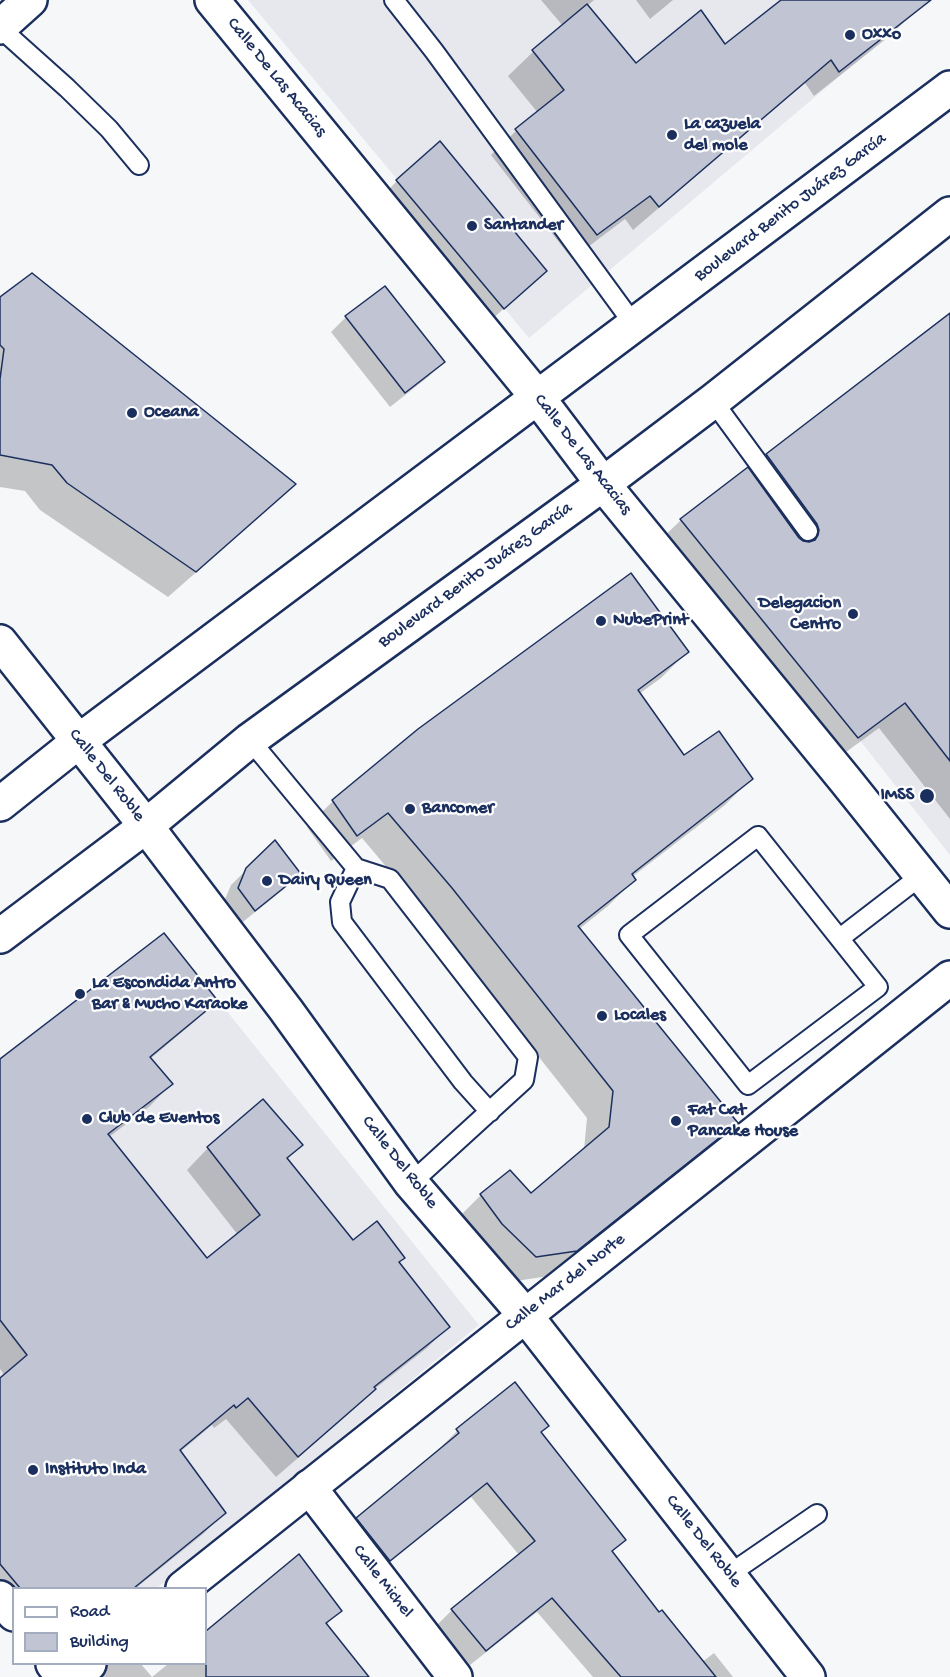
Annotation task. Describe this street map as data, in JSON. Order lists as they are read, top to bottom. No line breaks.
{"streets":{"street":["Calle De Las Acacias","Boulevard Benito Juárez García","Calle Del Roble","Calle Mar del Norte","Calle Michel"]},"crossings":[["Calle De Las Acacias","Boulevard Benito Juárez García"],["Boulevard Benito Juárez García","Calle Del Roble"],["Calle Del Roble","Calle Mar del Norte"],["Calle Mar del Norte","Calle Michel"]],"places":["Oxxo","La cazuela del mole","Santander","Oceana","Delegacion Centro","NubePrint","IMSS","Bancomer","Dairy Queen","La Escondida Antro Bar & Mucho Karaoke","Locales","Club de Eventos","Fat Cat Pancake House","Instituto Inda"],"legend":["Road","Building"]}
